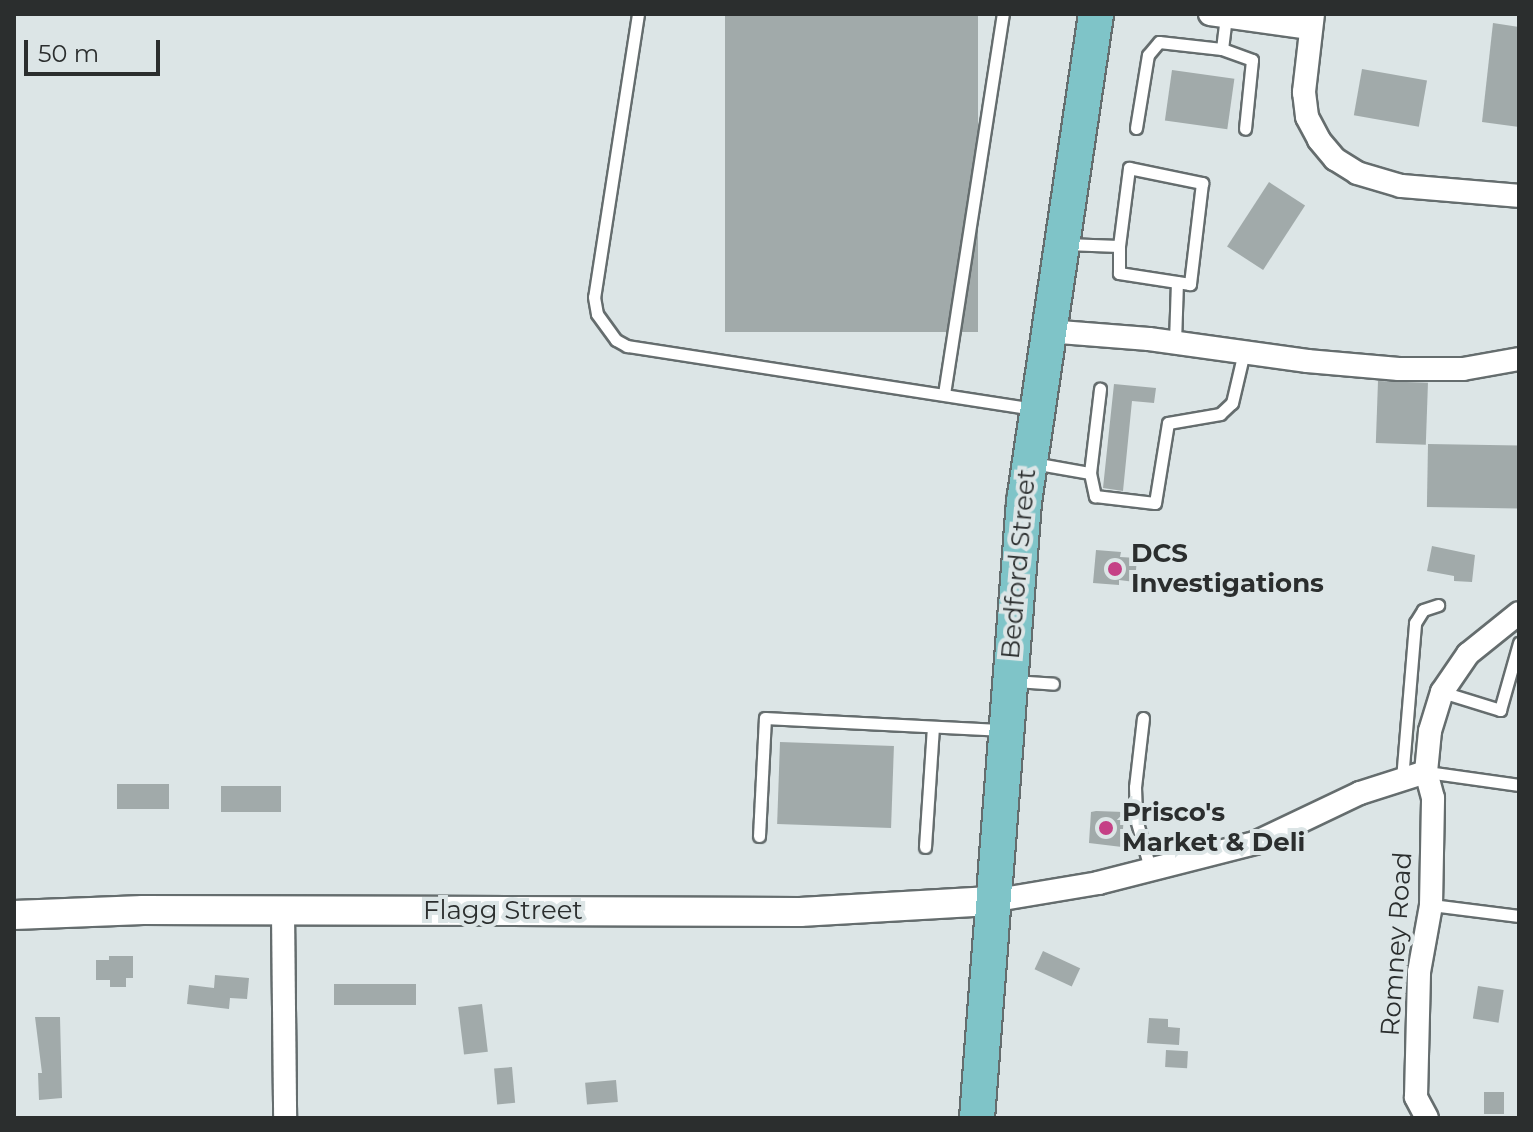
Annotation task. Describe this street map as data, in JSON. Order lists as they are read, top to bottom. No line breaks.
{"streets":{"main road":["Bedford Street"],"street":["Flagg Street","Romney Road"]},"crossings":[["Bedford Street","Flagg Street"]],"places":["DCS Investigations","Prisco's Market & Deli"],"scale_bar":"50 m"}
